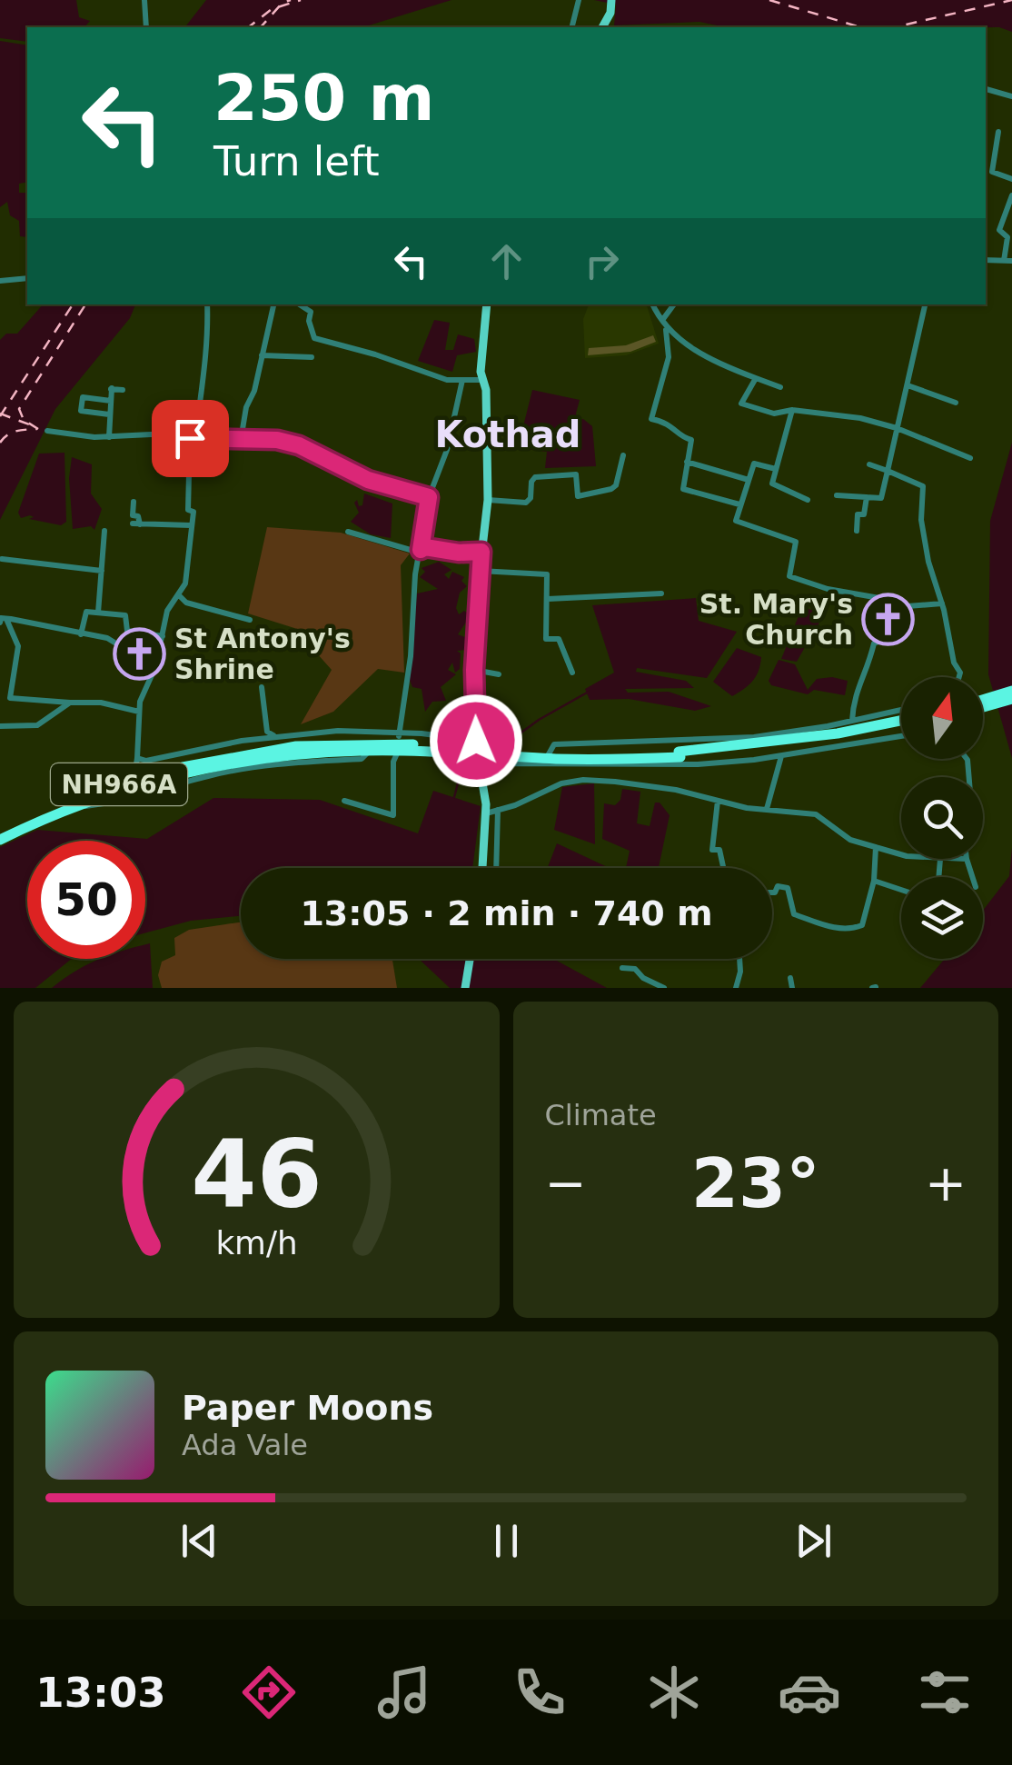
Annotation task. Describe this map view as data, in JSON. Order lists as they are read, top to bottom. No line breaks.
{"streets":{"highway":["NH966A"]},"districts":["Kothad"],"places":{"church":["St. Mary's Church","St Antony's Shrine"]},"north":"top","page":{"turn":["250 m","Turn left"],"limit":"50","trip":"13:05 · 2 min · 740 m","tile":"Climate","heat":["−","23°","+"],"song":["Paper Moons","Ada Vale"],"tabs":"13:03","gauge":["46","km/h"]}}
